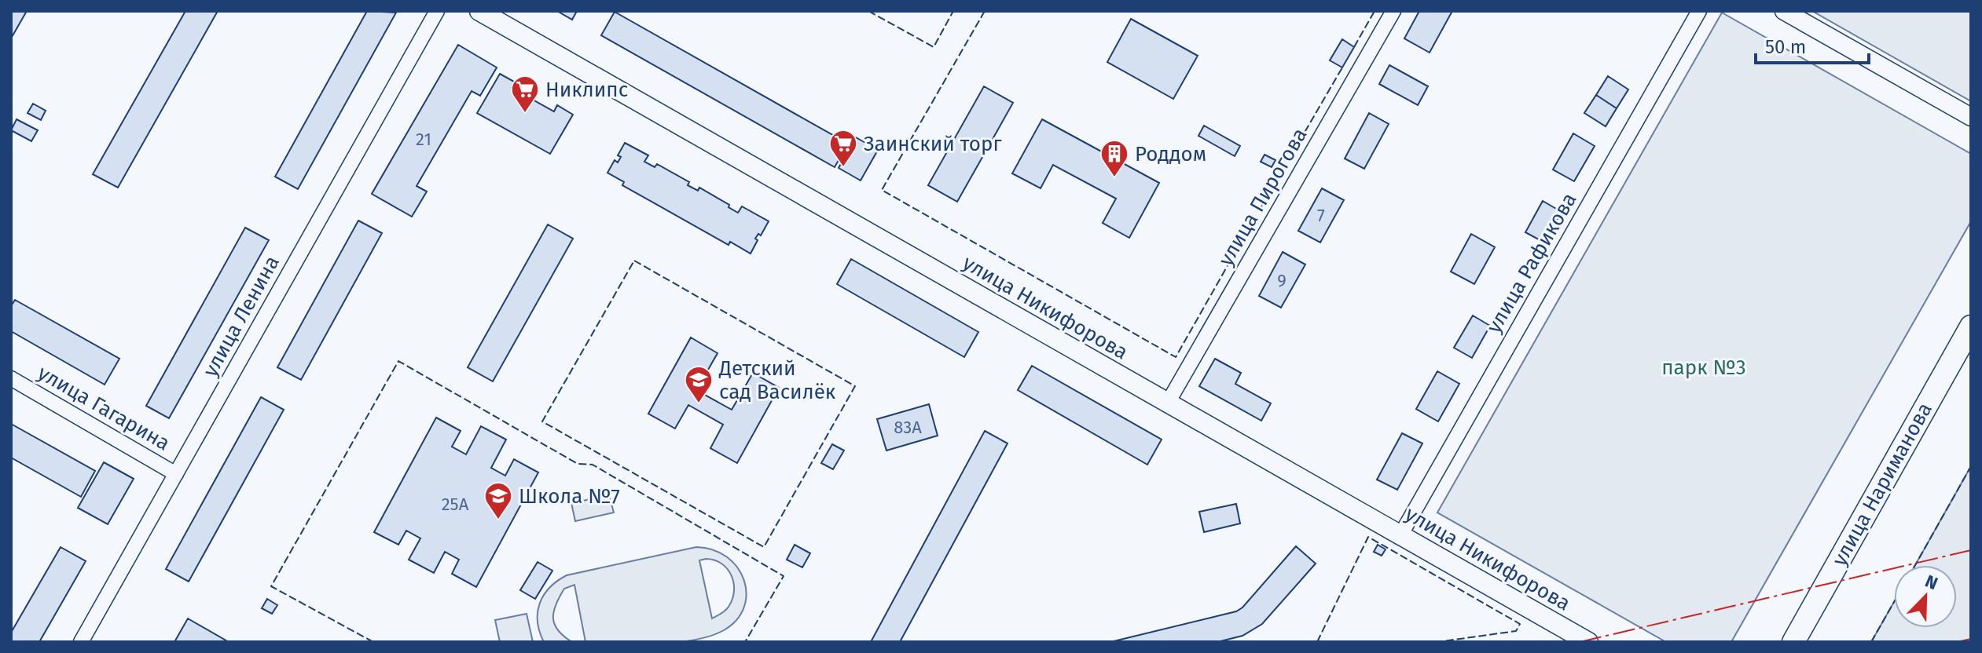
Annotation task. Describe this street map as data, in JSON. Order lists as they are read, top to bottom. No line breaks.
{"streets":{"main road":["улица Никифорова","улица Нариманова"],"street":["улица Пирогова","улица Рафикова","улица Ленина","улица Гагарина"]},"crossings":[["улица Пирогова","улица Никифорова"],["улица Рафикова","улица Никифорова"],["улица Ленина","улица Гагарина"]],"parks":["парк №3"],"places":{"supermarket":["Никлипс","Заинский торг"],"building":["Роддом"],"school or university":["Детский сад Василёк","Школа №7"]},"house_numbers":["21","7","9","83А","25А"],"scale_bar":"50 m","north":"top right"}
